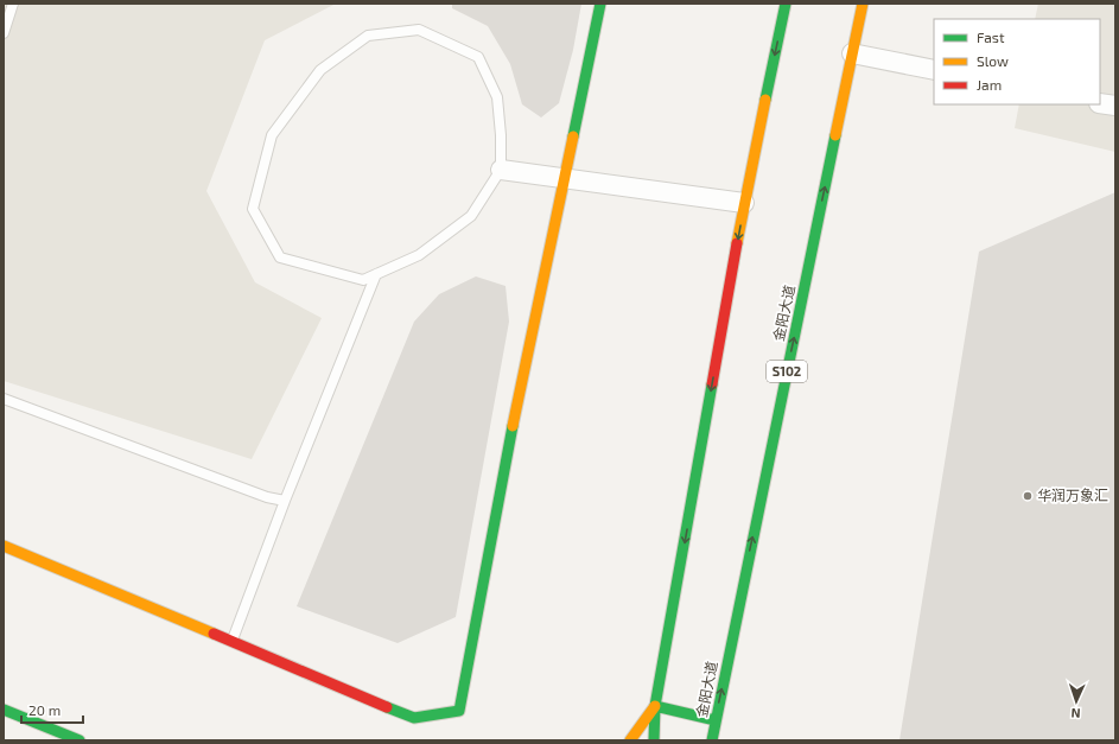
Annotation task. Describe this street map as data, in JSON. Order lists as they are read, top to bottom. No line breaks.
{"streets":{"main road":["金阳大道","S102"]},"places":["华润万象汇"],"legend":["Fast","Slow","Jam"],"scale_bar":"20 m","north":"bottom"}
